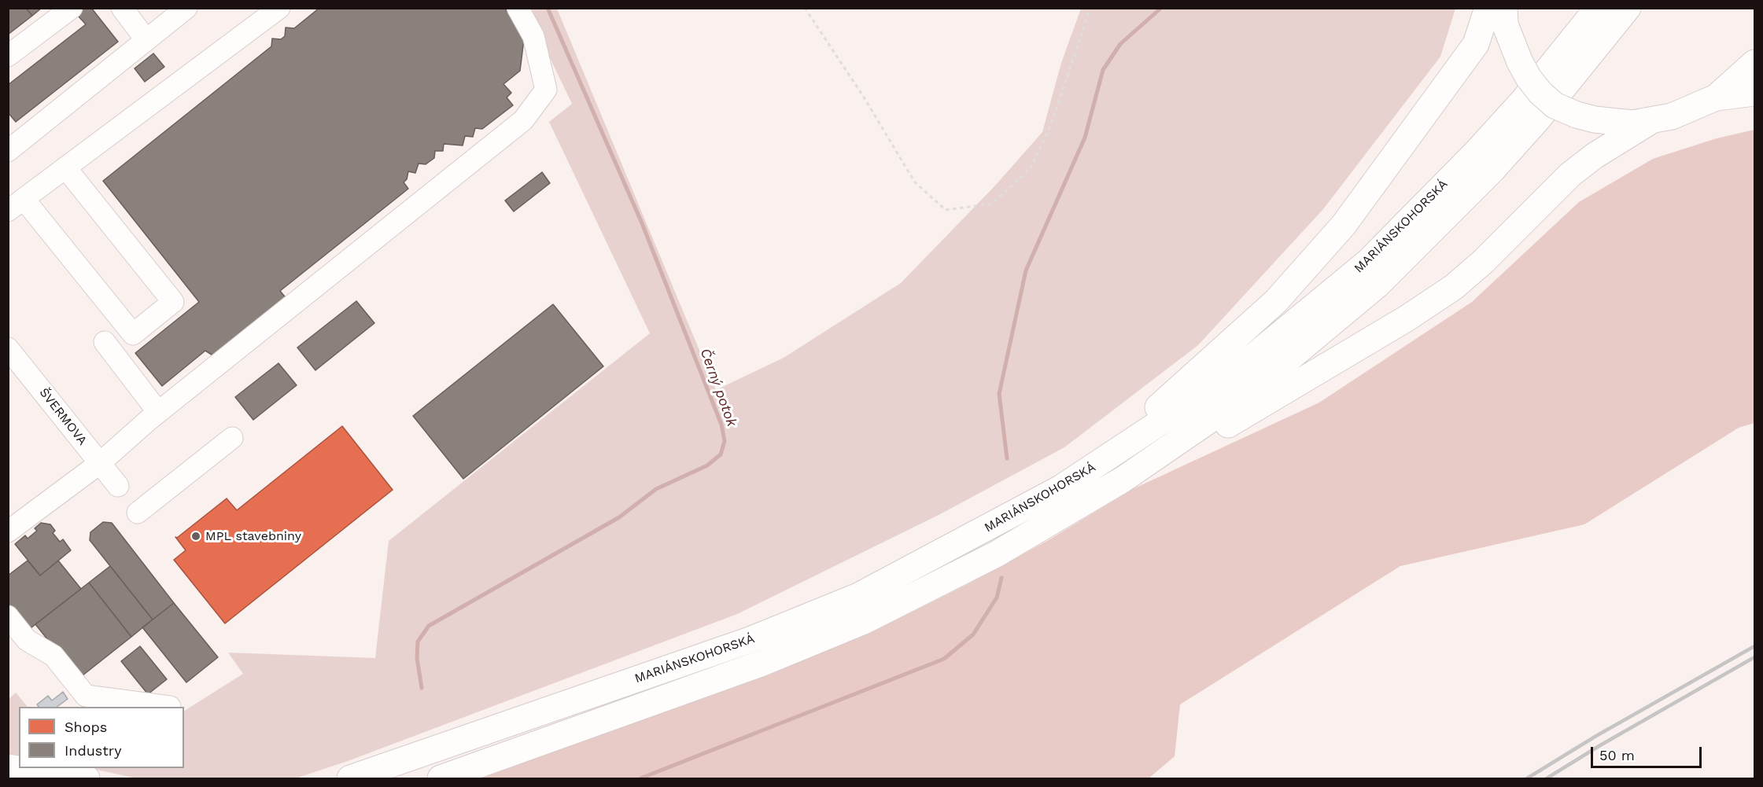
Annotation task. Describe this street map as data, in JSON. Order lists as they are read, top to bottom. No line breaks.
{"streets":{"main road":["MARIÁNSKOHORSKÁ"],"street":["ŠVERMOVA"]},"water":["Černý potok"],"places":["MPL stavebniny"],"legend":["Shops","Industry"],"scale_bar":"50 m"}
